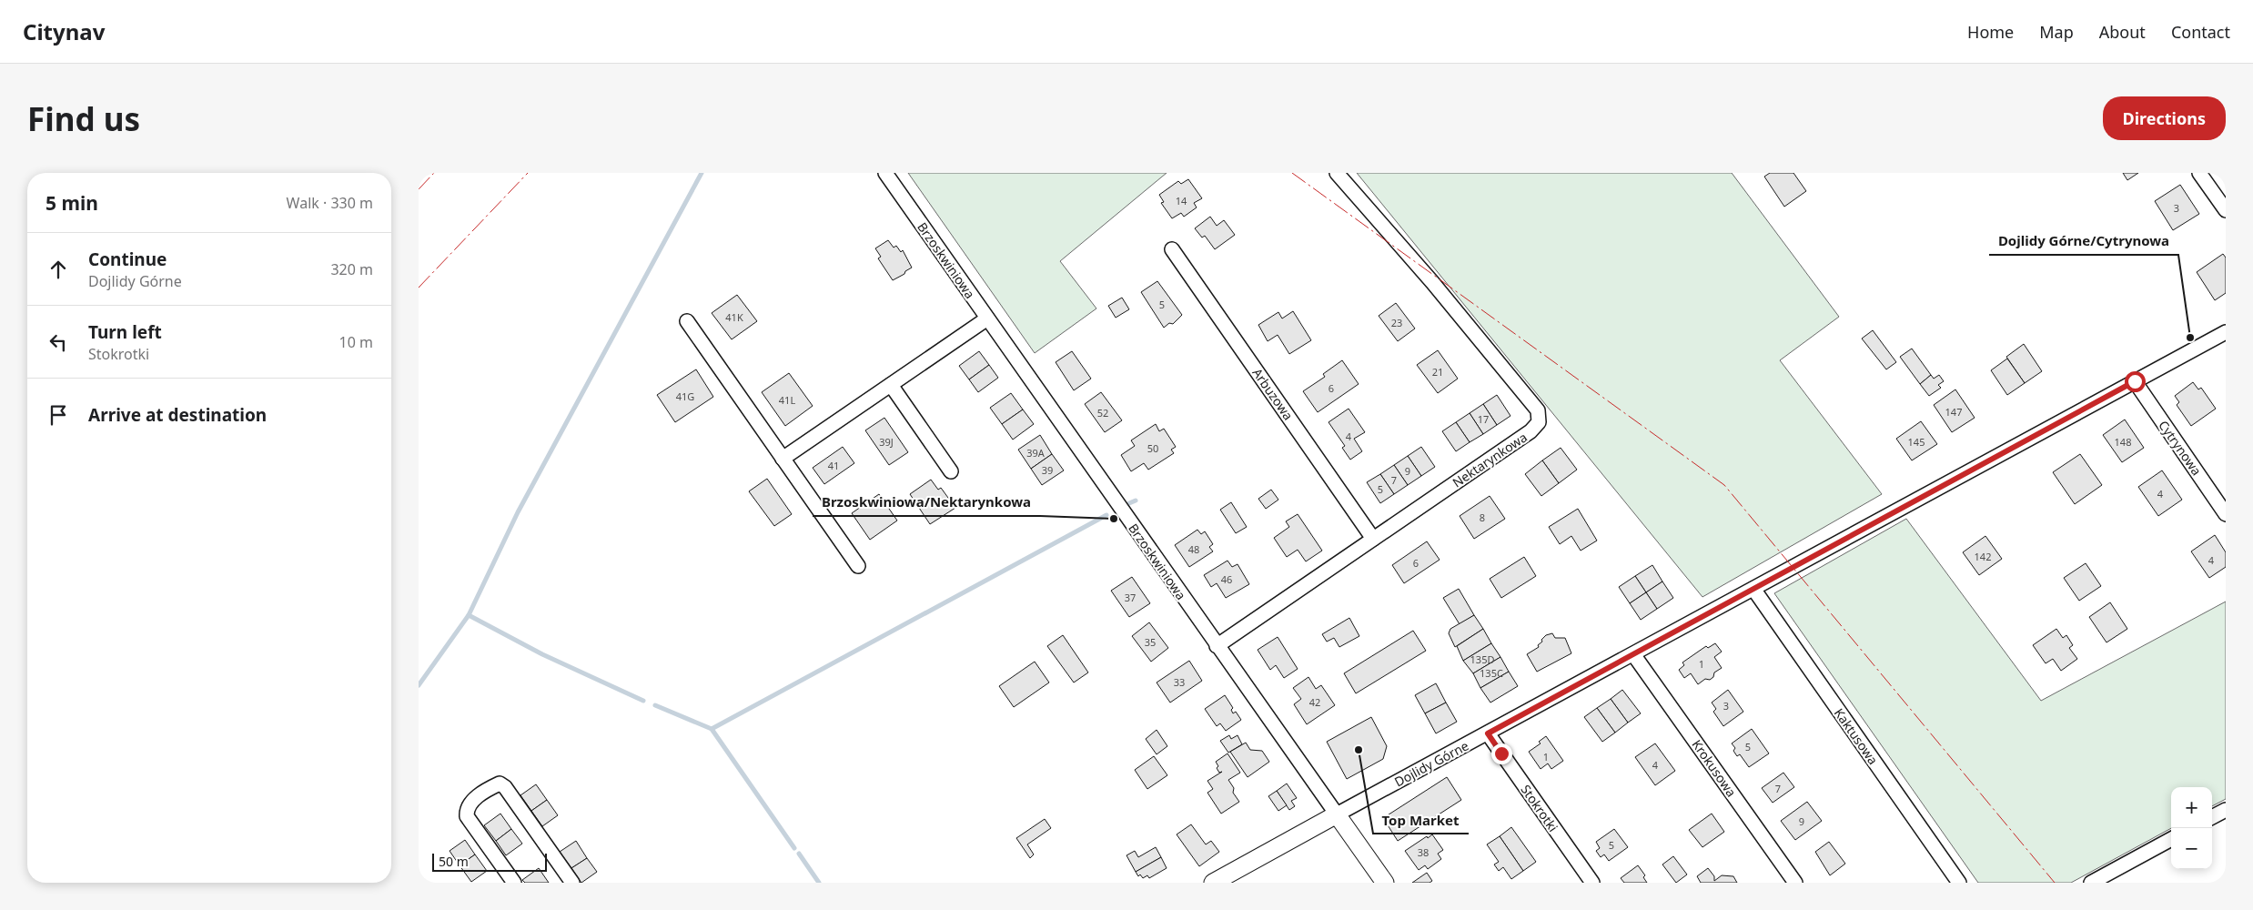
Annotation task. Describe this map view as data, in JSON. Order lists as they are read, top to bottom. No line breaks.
{"streets":{"street":["Brzoskwiniowa","Arbuzowa","Cytrynowa","Nektarynkowa","Kaktusowa","Dojlidy Górne","Krokusowa","Stokrotki"]},"crossings":[["Brzoskwiniowa","Nektarynkowa"],["Brzoskwiniowa","Dojlidy Górne"],["Arbuzowa","Nektarynkowa"],["Cytrynowa","Dojlidy Górne"],["Kaktusowa","Dojlidy Górne"],["Dojlidy Górne","Krokusowa"],["Dojlidy Górne","Stokrotki"]],"places":["Dojlidy Górne/Cytrynowa","Brzoskwiniowa/Nektarynkowa","Top Market"],"house_numbers":["14","3","5","41K","23","21","6","41G","41L","147","52","17","4","39J","145","148","50","39A","41","39","9","7","5","4","8","48","142","4","6","46","37","35","135D","1","135C","33","42","3","5","1","4","7","9","5","38"],"scale_bar":"50 m","page":{"header":"Citynav","nav":["Home","Map","About","Contact"],"buttons":"Directions","title":"Find us","heading":["5 min","Walk · 330 m"],"list":[["Continue","Dojlidy Górne","320 m"],["Turn left","Stokrotki","10 m"],"Arrive at destination"],"map_buttons":["+","−"],"scale":"50 m"}}
